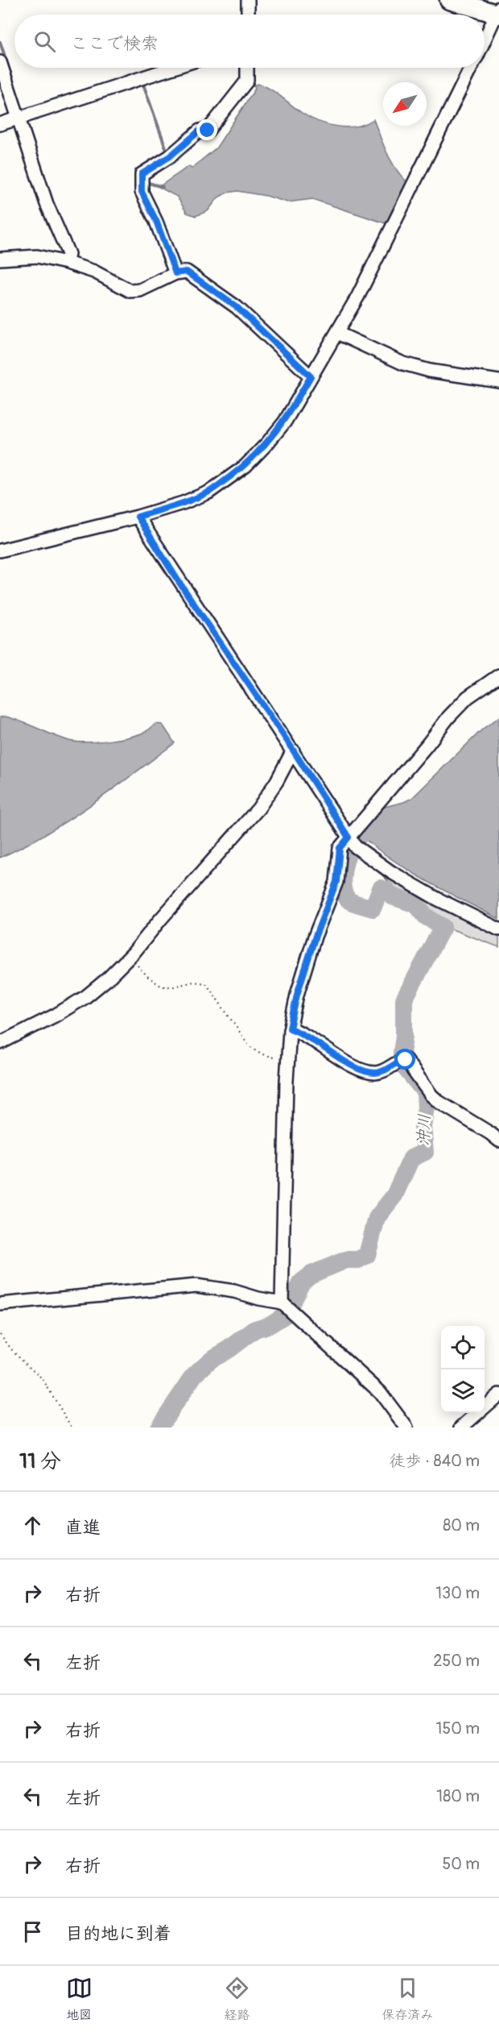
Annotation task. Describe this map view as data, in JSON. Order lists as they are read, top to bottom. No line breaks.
{"water":["沖川"],"north":"bottom left","page":{"search":"ここで検索","heading":["11 分","徒歩 · 840 m"],"list":[["直進","80 m"],["右折","130 m"],["左折","250 m"],["右折","150 m"],["左折","180 m"],["右折","50 m"],"目的地に到着"],"nav":["地図","経路","保存済み"]}}
